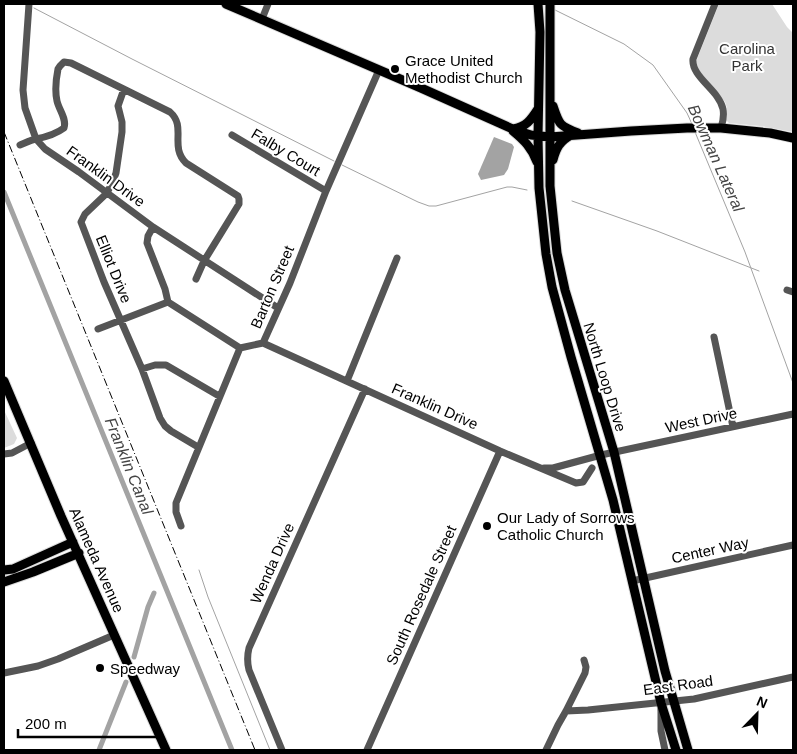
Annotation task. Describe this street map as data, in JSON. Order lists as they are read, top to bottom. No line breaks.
{"streets":{"main road":["North Loop Drive","Alameda Avenue"],"street":["Falby Court","Franklin Drive","Elliot Drive","Barton Street","West Drive","Center Way","Wenda Drive","South Rosedale Street","East Road"]},"crossings":[["Falby Court","Barton Street"],["Franklin Drive","Elliot Drive"],["Franklin Drive","Barton Street"],["Franklin Drive","Wenda Drive"],["Franklin Drive","South Rosedale Street"],["North Loop Drive","West Drive"],["North Loop Drive","Center Way"],["North Loop Drive","East Road"]],"water":["Bowman Lateral","Franklin Canal"],"parks":["Carolina Park"],"places":["Grace United Methodist Church","Our Lady of Sorrows Catholic Church","Speedway"],"scale_bar":"200 m","north":"top right"}
